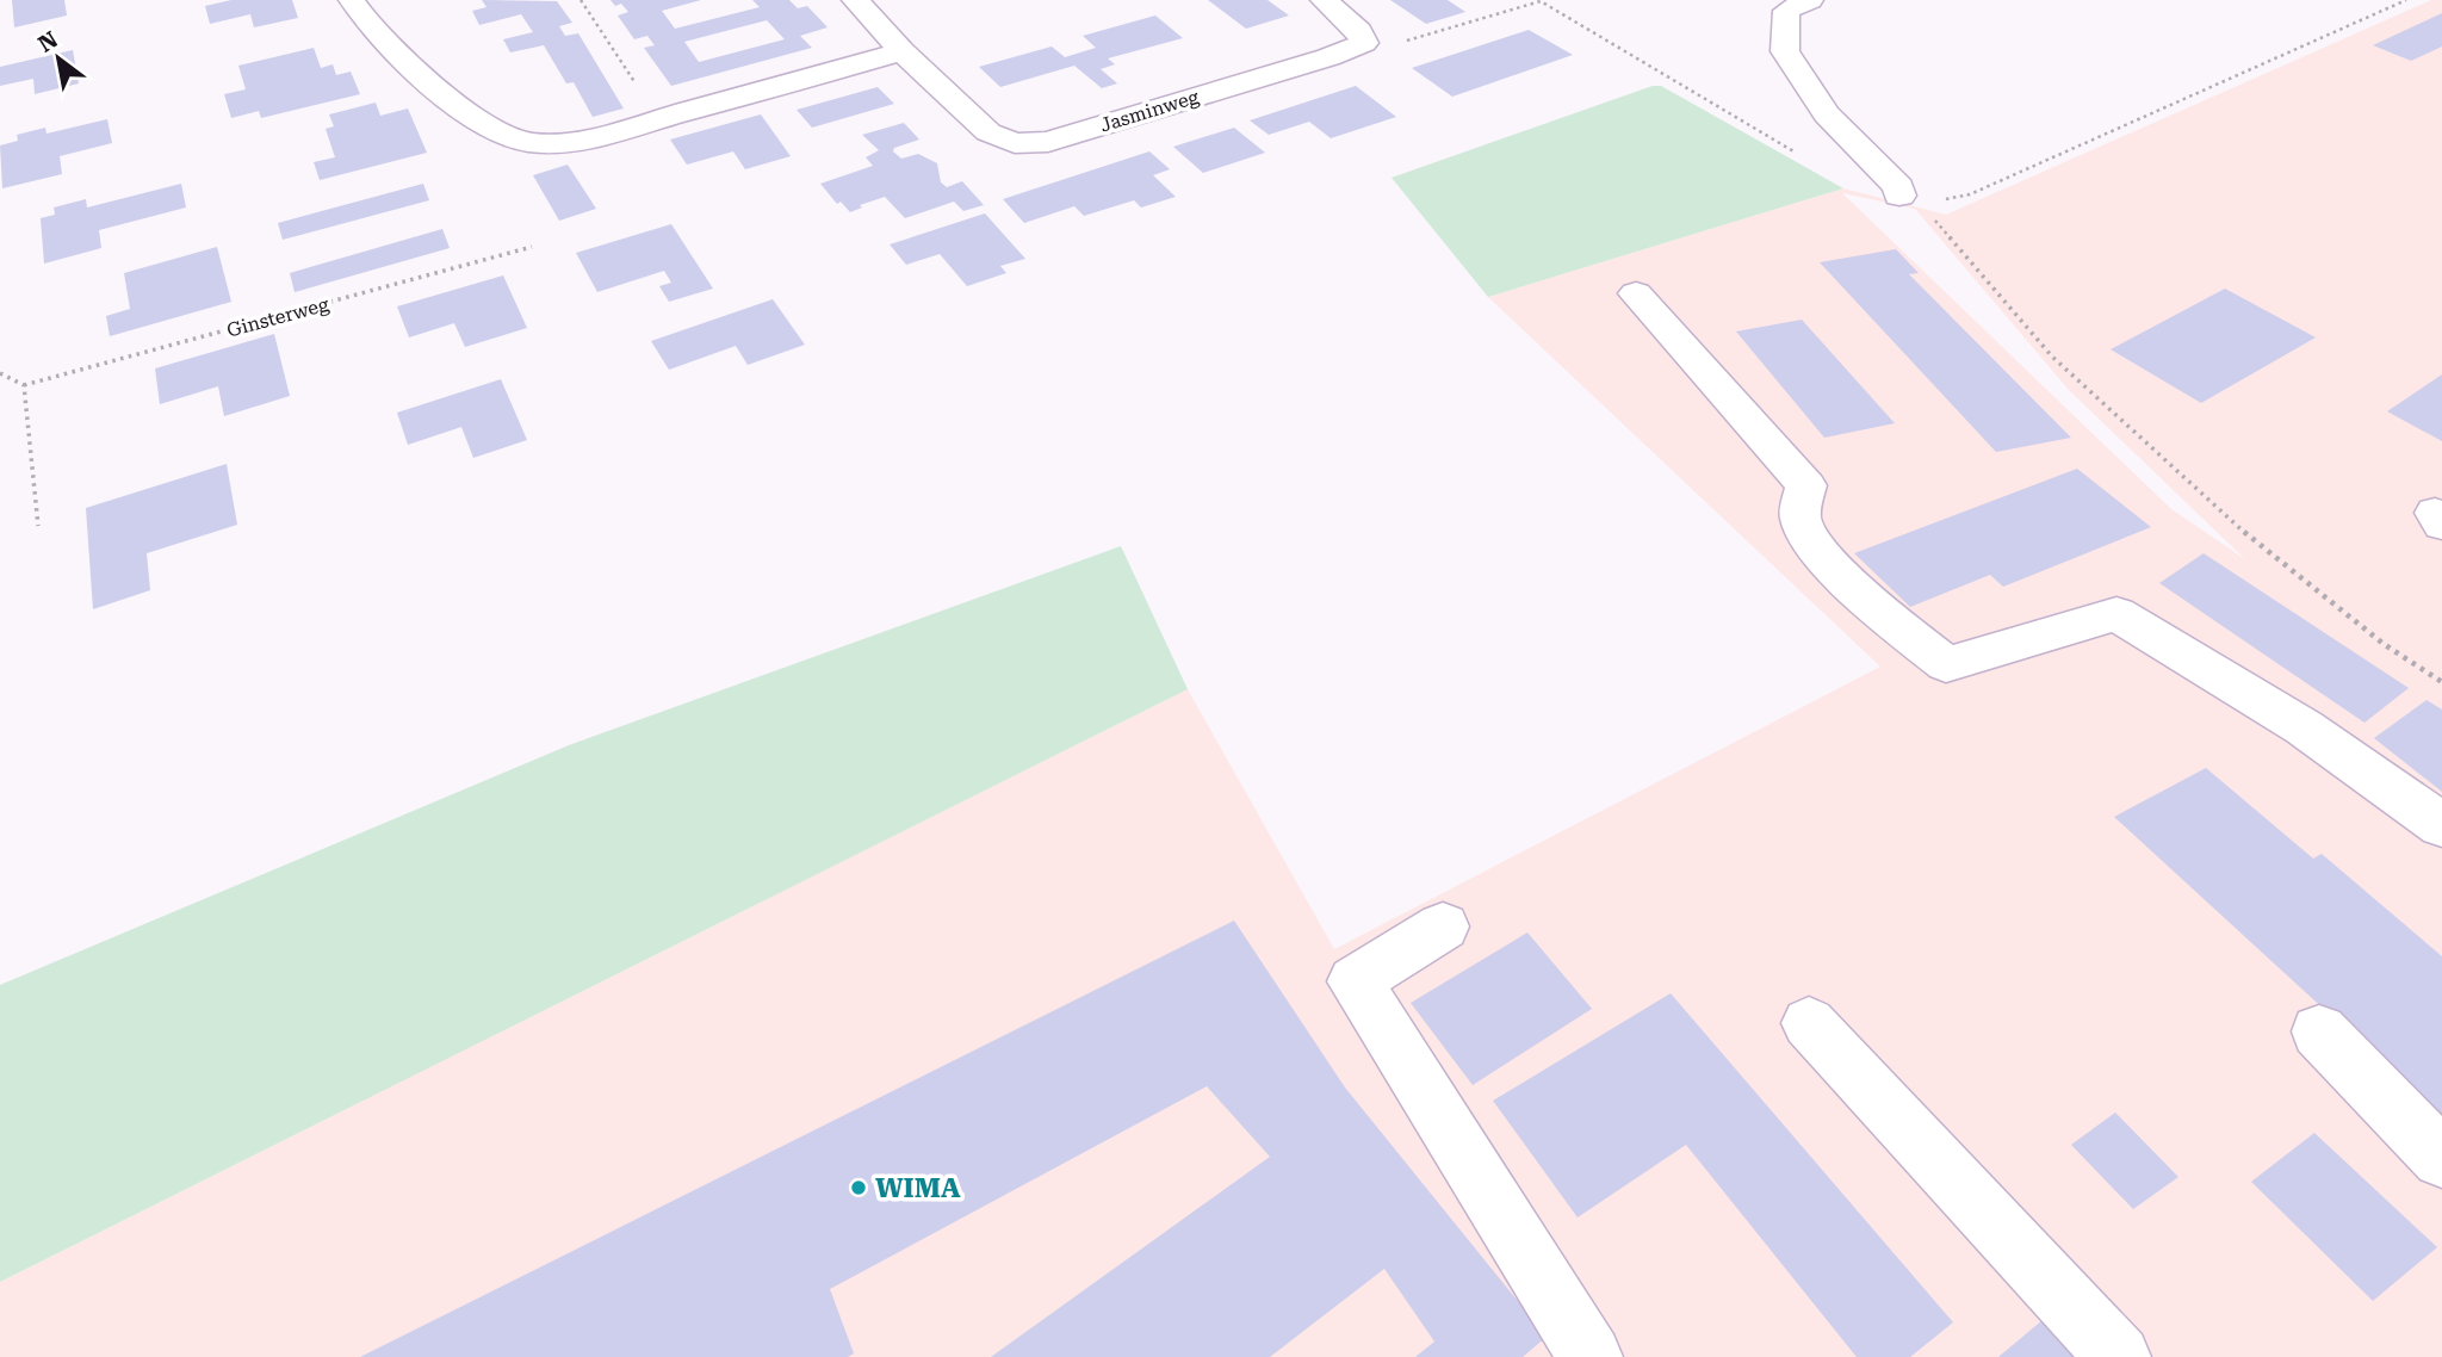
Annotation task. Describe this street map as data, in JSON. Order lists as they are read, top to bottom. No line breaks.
{"streets":{"street":["Jasminweg"],"path":["Ginsterweg"]},"places":["WIMA"],"north":"top left"}
